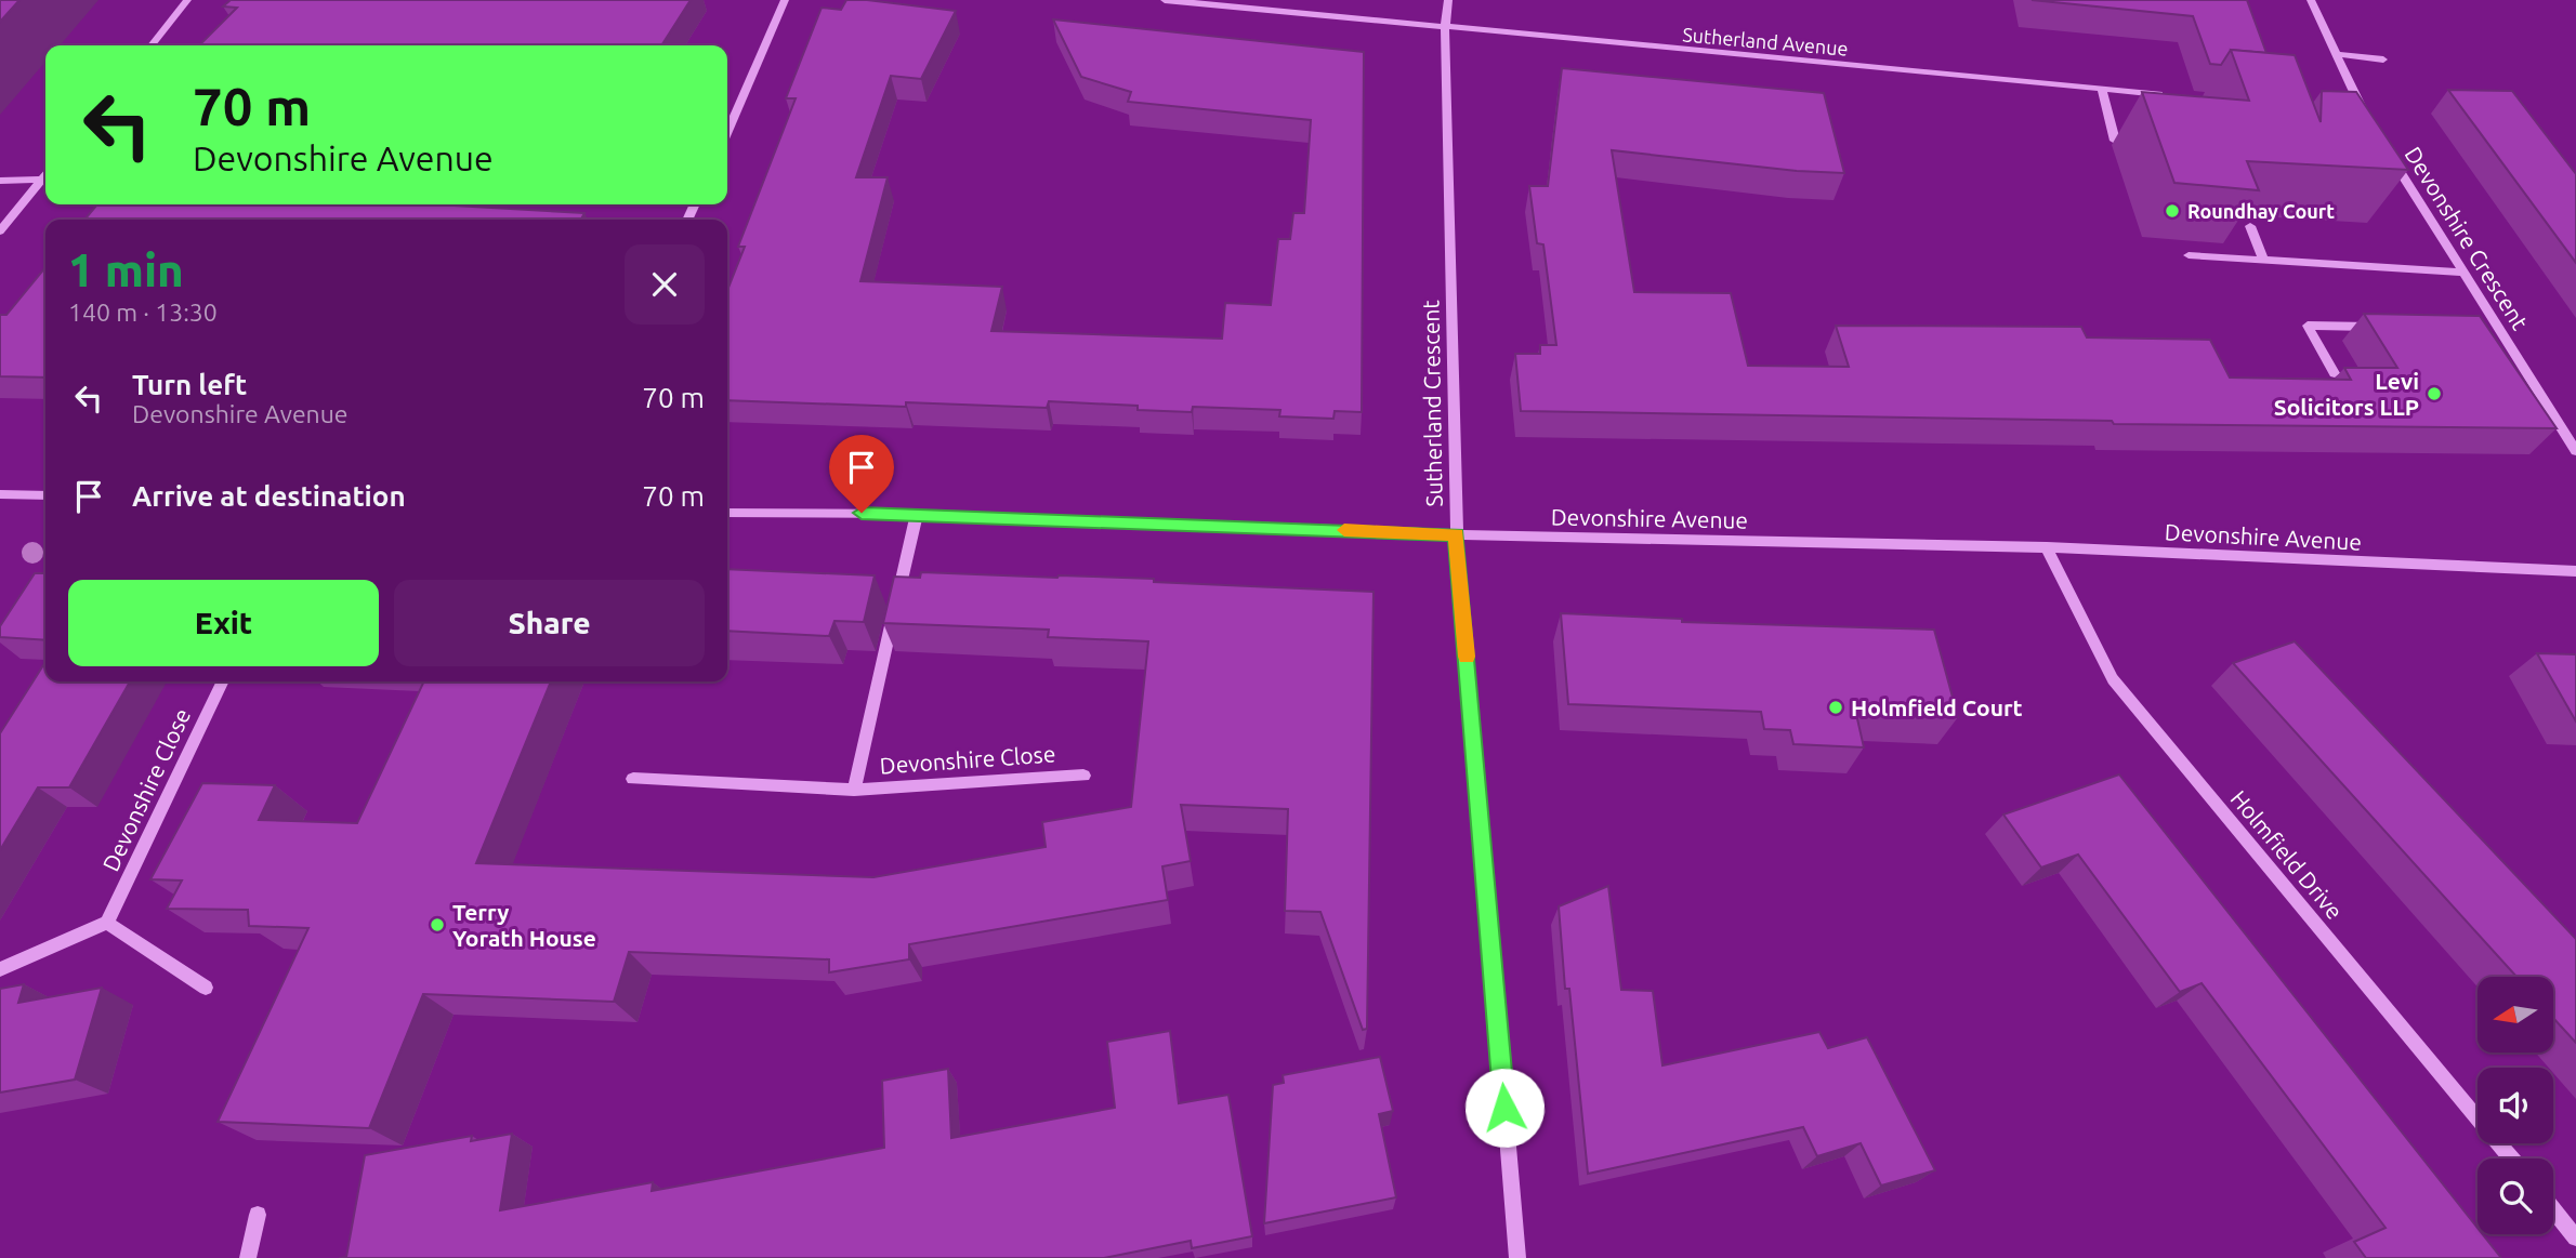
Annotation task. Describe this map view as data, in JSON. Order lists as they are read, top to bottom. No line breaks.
{"streets":{"street":["Sutherland Avenue","Devonshire Crescent","Sutherland Crescent","Devonshire Avenue","Devonshire Close","Holmfield Drive"]},"crossings":[["Sutherland Avenue","Sutherland Crescent"],["Sutherland Crescent","Devonshire Avenue"],["Devonshire Avenue","Devonshire Close"],["Devonshire Avenue","Holmfield Drive"]],"places":["Roundhay Court","Levi Solicitors LLP","Holmfield Court","Terry Yorath House"],"north":"left","page":{"turn":["70 m","Devonshire Avenue"],"heading":["1 min","140 m · 13:30"],"list":[{"name":"Turn left","note":"Devonshire Avenue","value":"70 m"},{"name":"Arrive at destination","value":"70 m"}],"buttons":["Exit","Share"]}}
